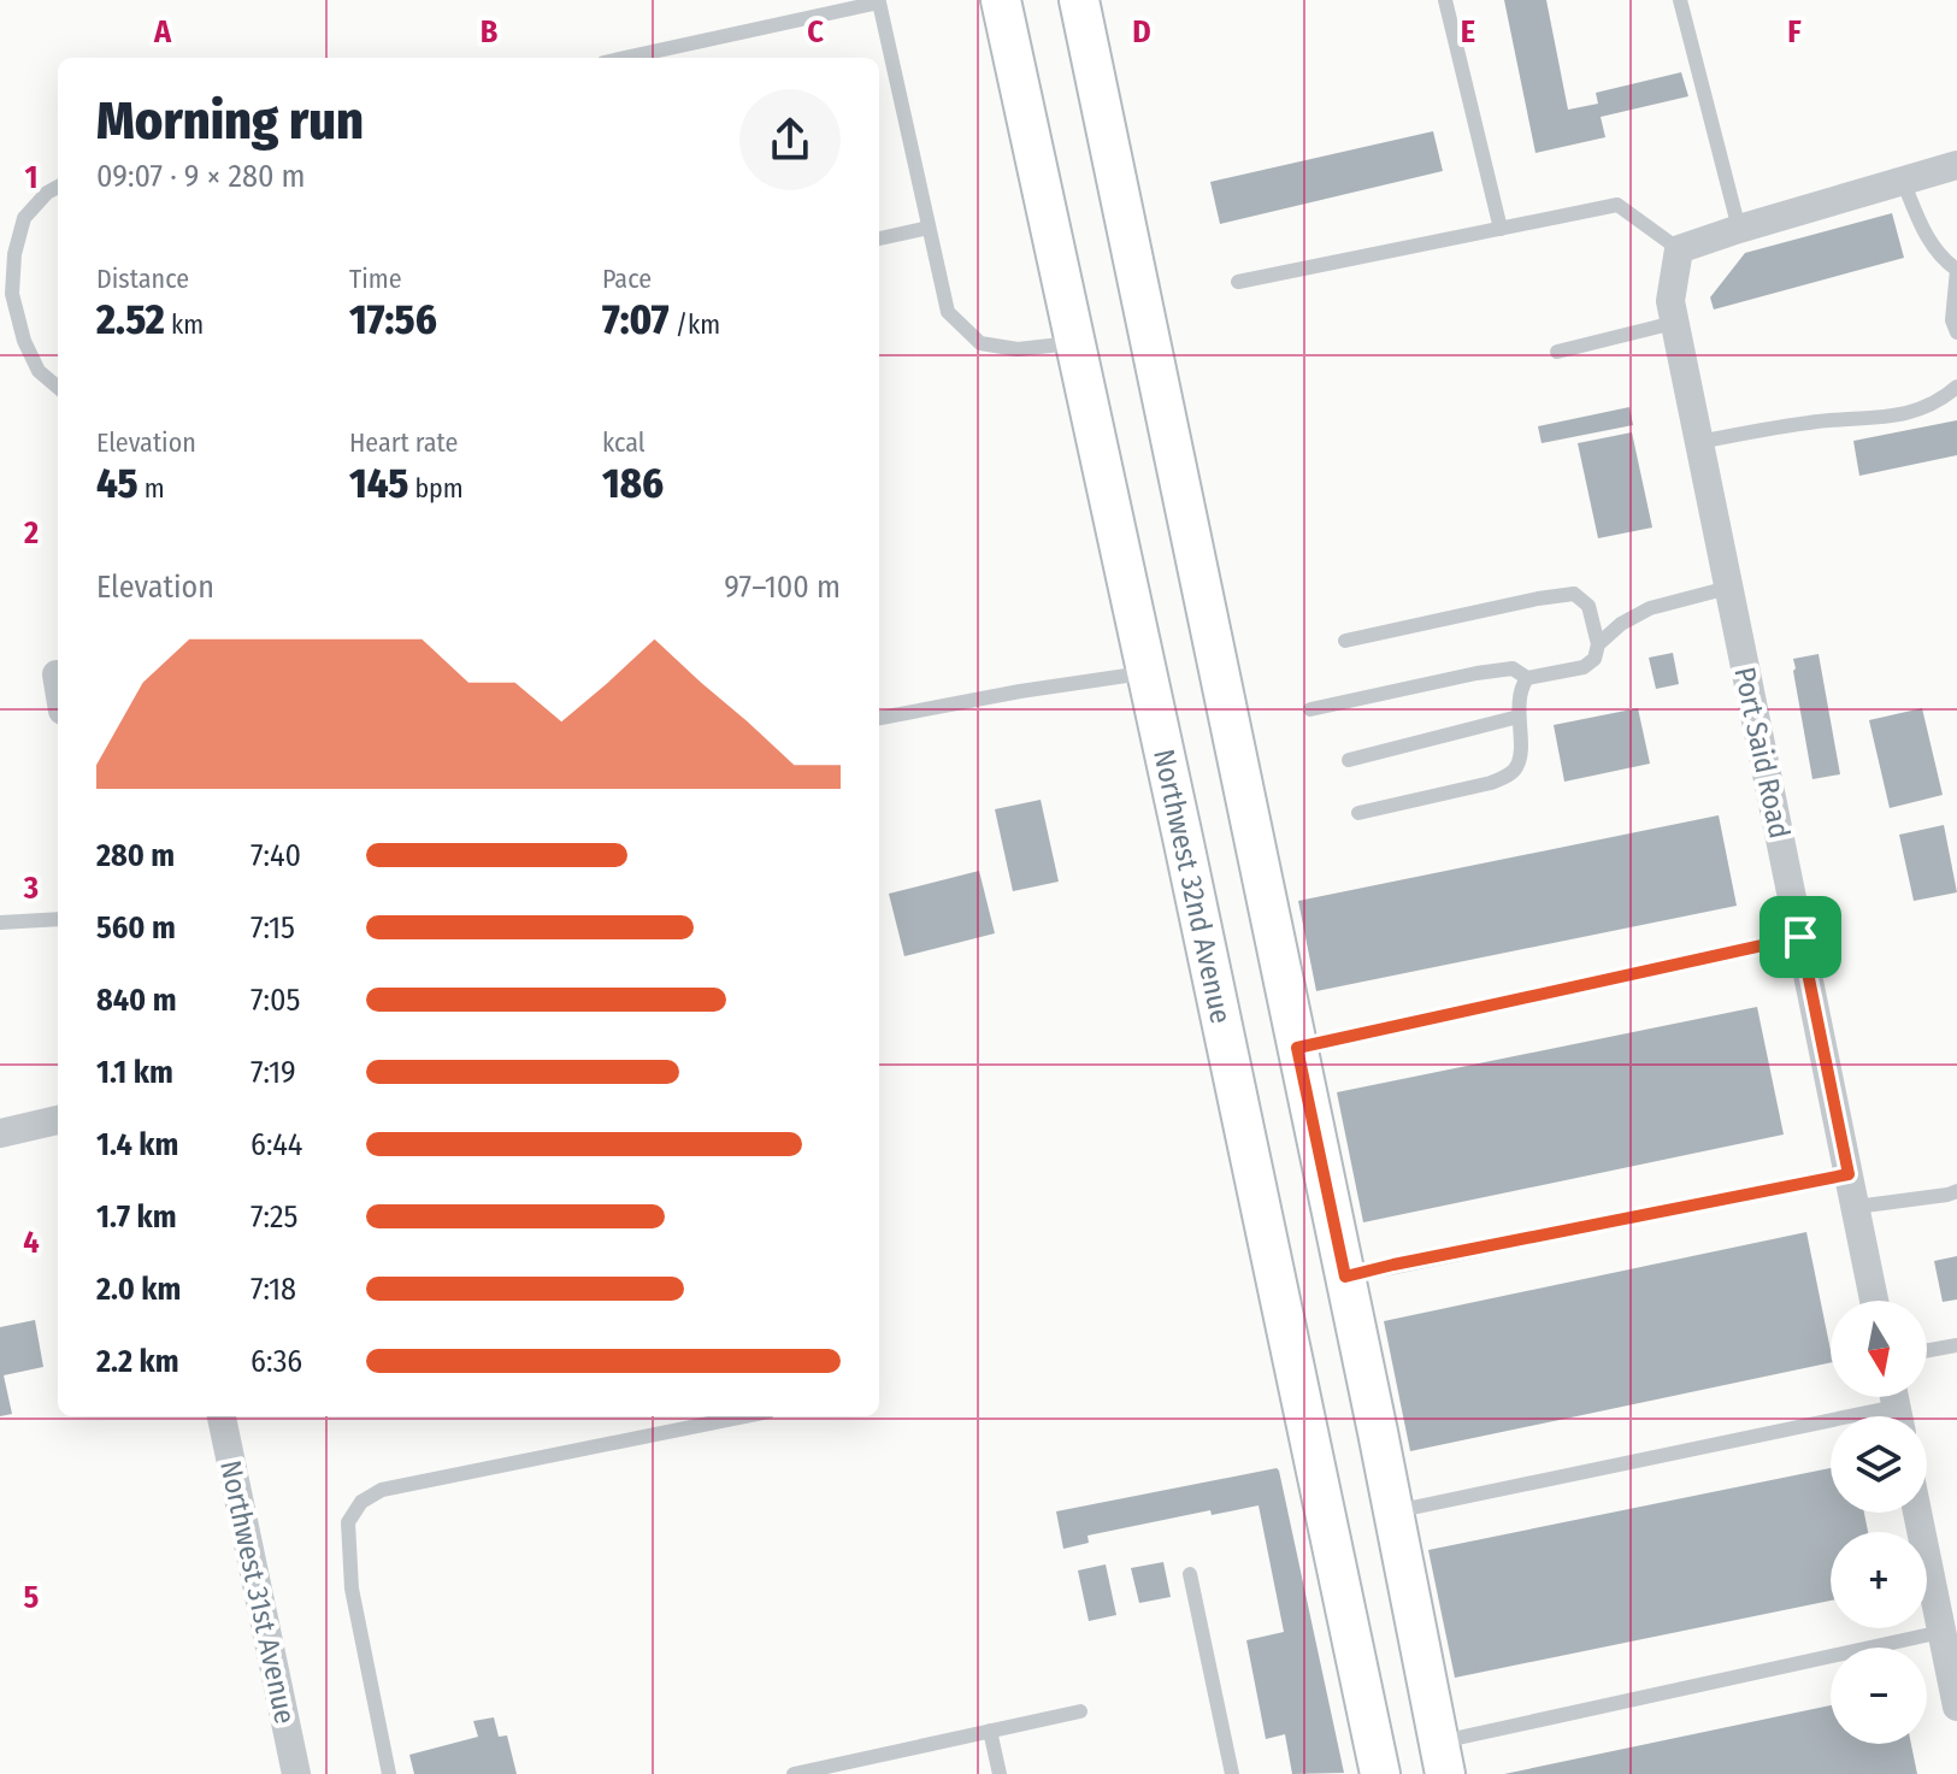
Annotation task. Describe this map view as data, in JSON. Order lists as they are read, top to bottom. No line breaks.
{"streets":{"main road":["Northwest 32nd Avenue"],"street":["Port Said Road","Northwest 31st Avenue"]},"north":"bottom","page":{"heading":["Morning run","09:07 · 9 × 280 m"],"stats":[["Distance","2.52 km"],["Time","17:56"],["Pace","7:07 /km"],["Elevation","45 m"],["Heart rate","145 bpm"],["kcal","186"]],"chart":["Elevation","97–100 m"],"list":[{"name":"280 m","note":"7:40"},{"name":"560 m","note":"7:15"},{"name":"840 m","note":"7:05"},{"name":"1.1 km","note":"7:19"},{"name":"1.4 km","note":"6:44"},{"name":"1.7 km","note":"7:25"},{"name":"2.0 km","note":"7:18"},{"name":"2.2 km","note":"6:36"}],"map_buttons":["+","−"]},"grid":{"columns":["A","B","C","D","E","F"],"rows":["1","2","3","4","5"]}}
